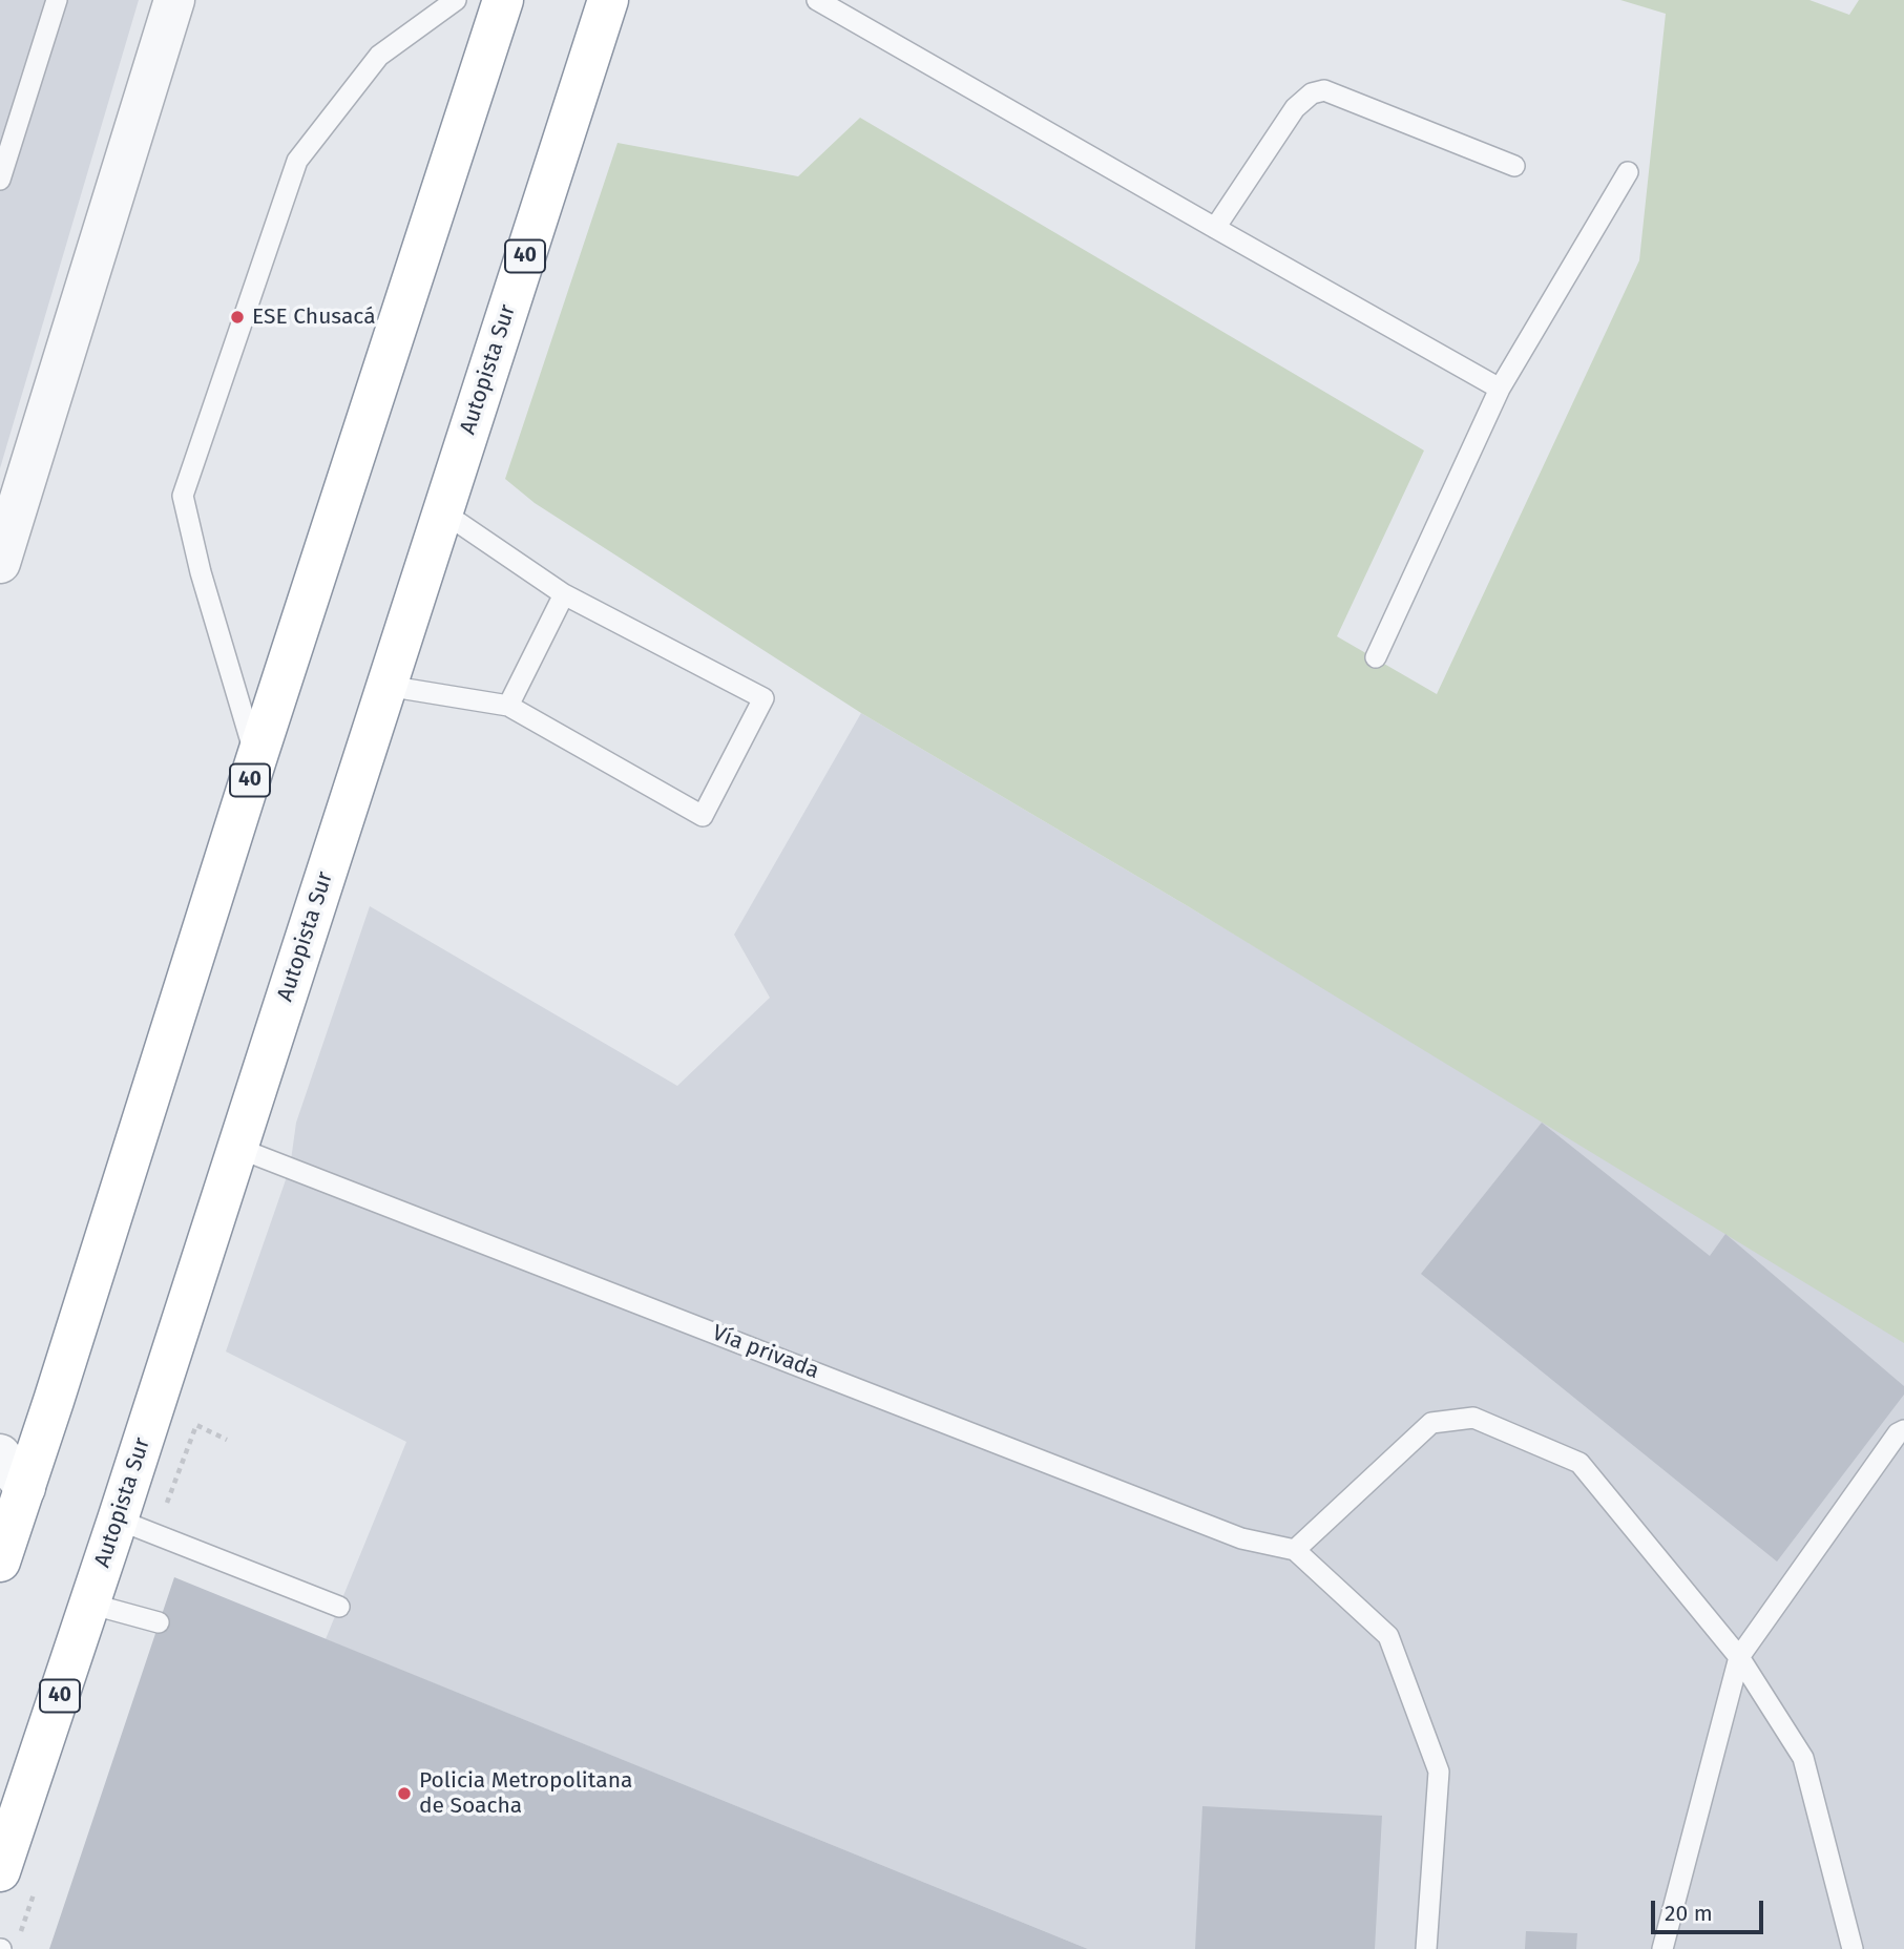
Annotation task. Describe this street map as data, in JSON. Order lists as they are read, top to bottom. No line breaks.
{"streets":{"highway":["40","Autopista Sur"],"lane":["Vía privada"]},"crossings":[["Autopista Sur","Vía privada"]],"places":["ESE Chusacá","Policia Metropolitana de Soacha"],"scale_bar":"20 m"}
